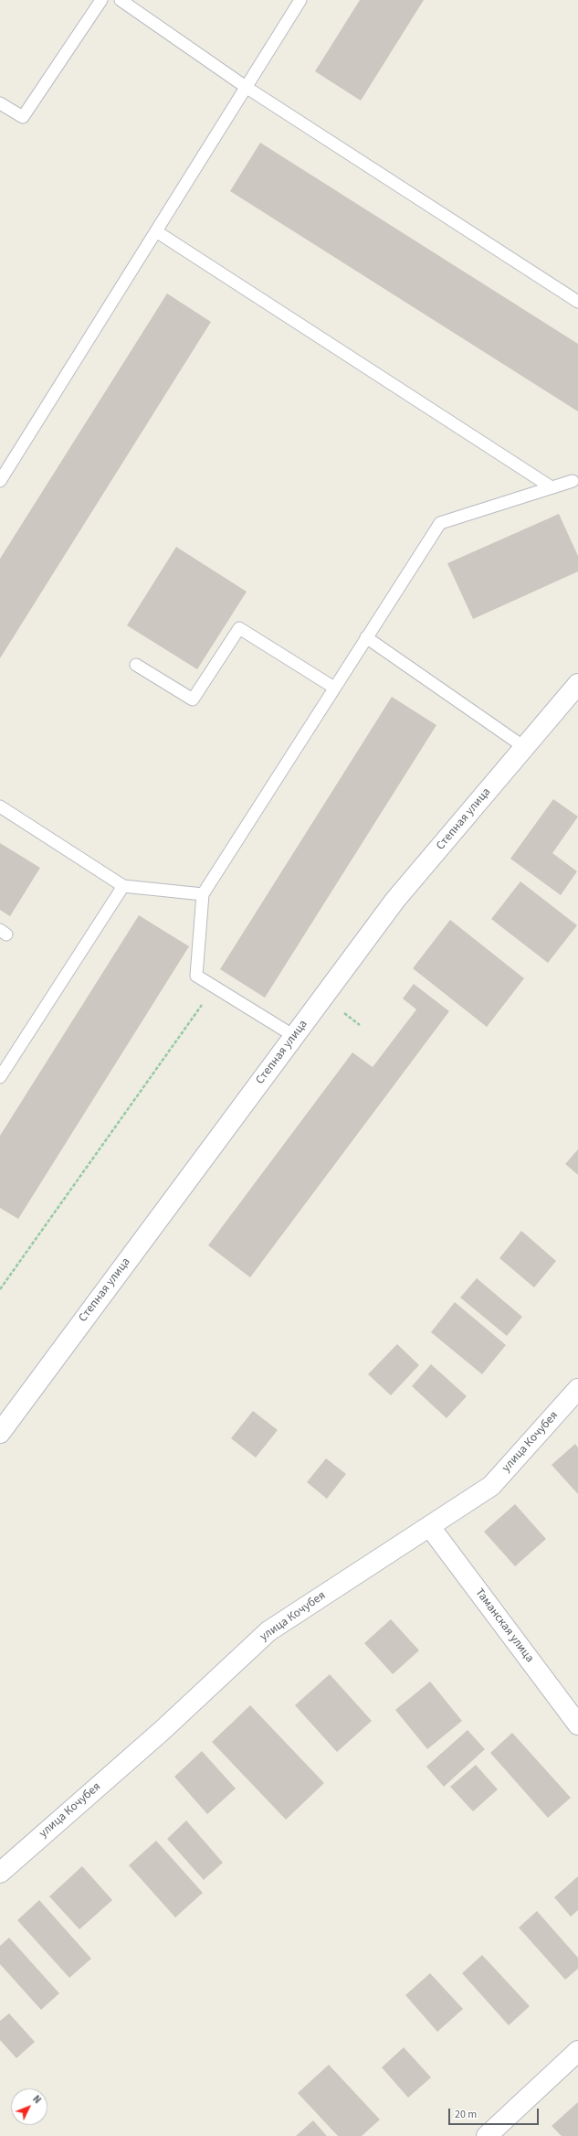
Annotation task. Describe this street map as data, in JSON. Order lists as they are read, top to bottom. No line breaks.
{"streets":{"street":["Степная улица","улица Кочубея","Таманская улица"]},"crossings":[["улица Кочубея","Таманская улица"]],"scale_bar":"20 m","north":"top right"}
